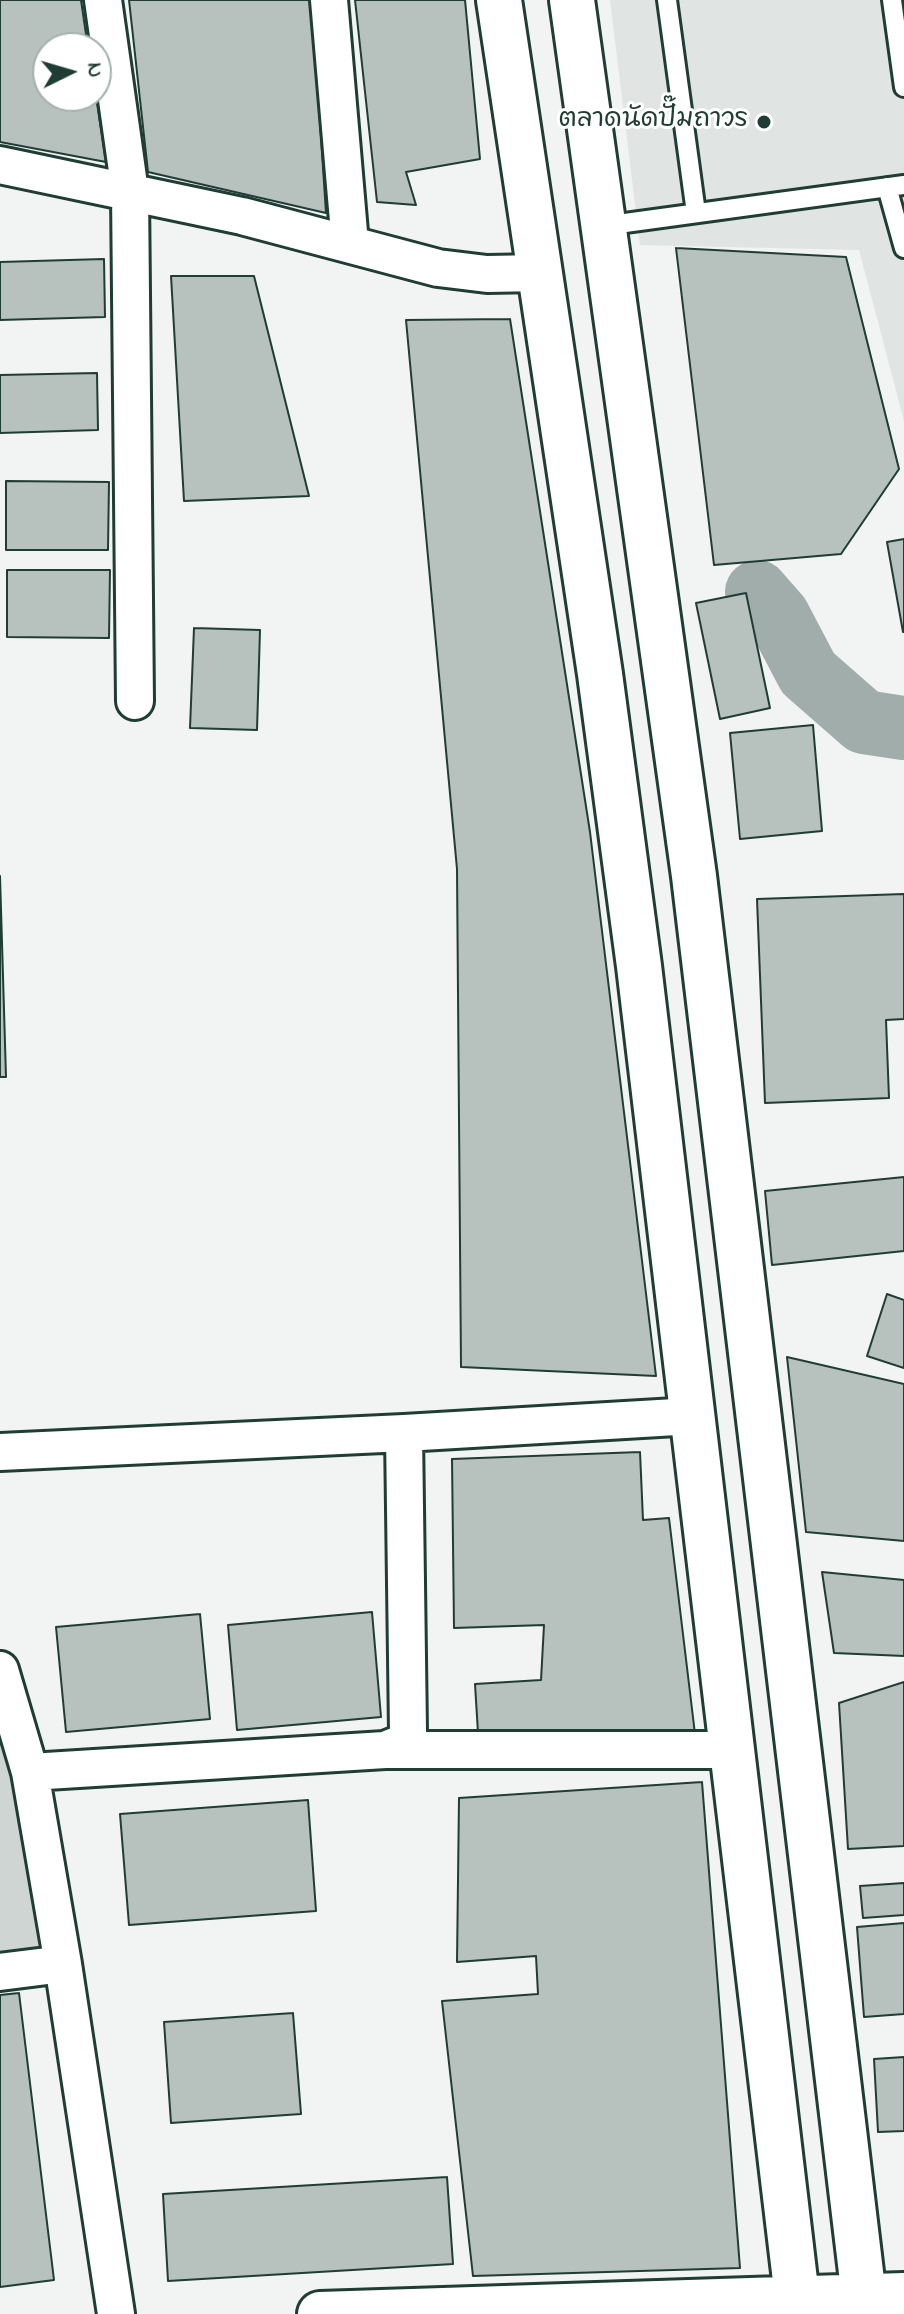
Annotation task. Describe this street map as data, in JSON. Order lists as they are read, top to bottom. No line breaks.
{"places":["ตลาดนัดปั๊มถาวร"],"north":"right"}
